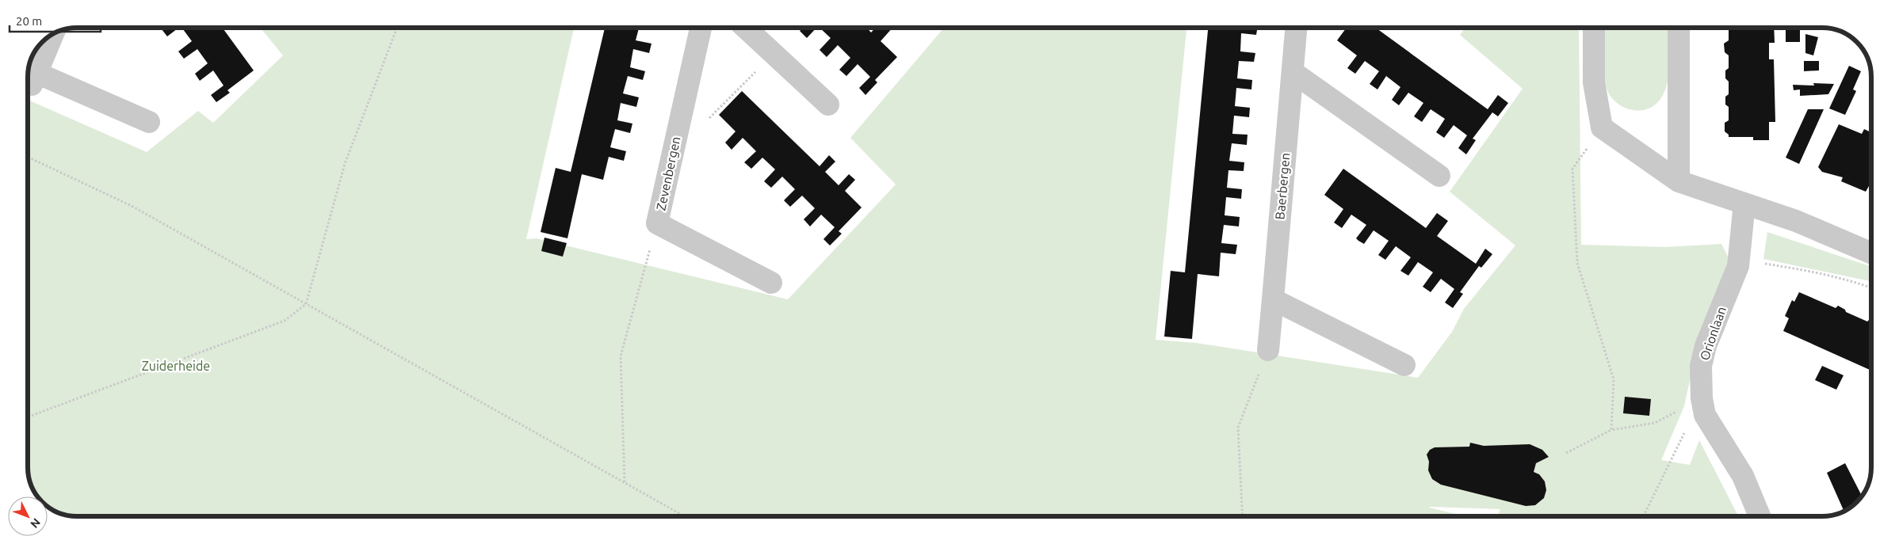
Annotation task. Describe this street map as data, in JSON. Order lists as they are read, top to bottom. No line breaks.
{"streets":{"street":["Zevenbergen","Baerbergen","Orionlaan"]},"parks":["Zuiderheide"],"scale_bar":"20 m","north":"bottom right"}
